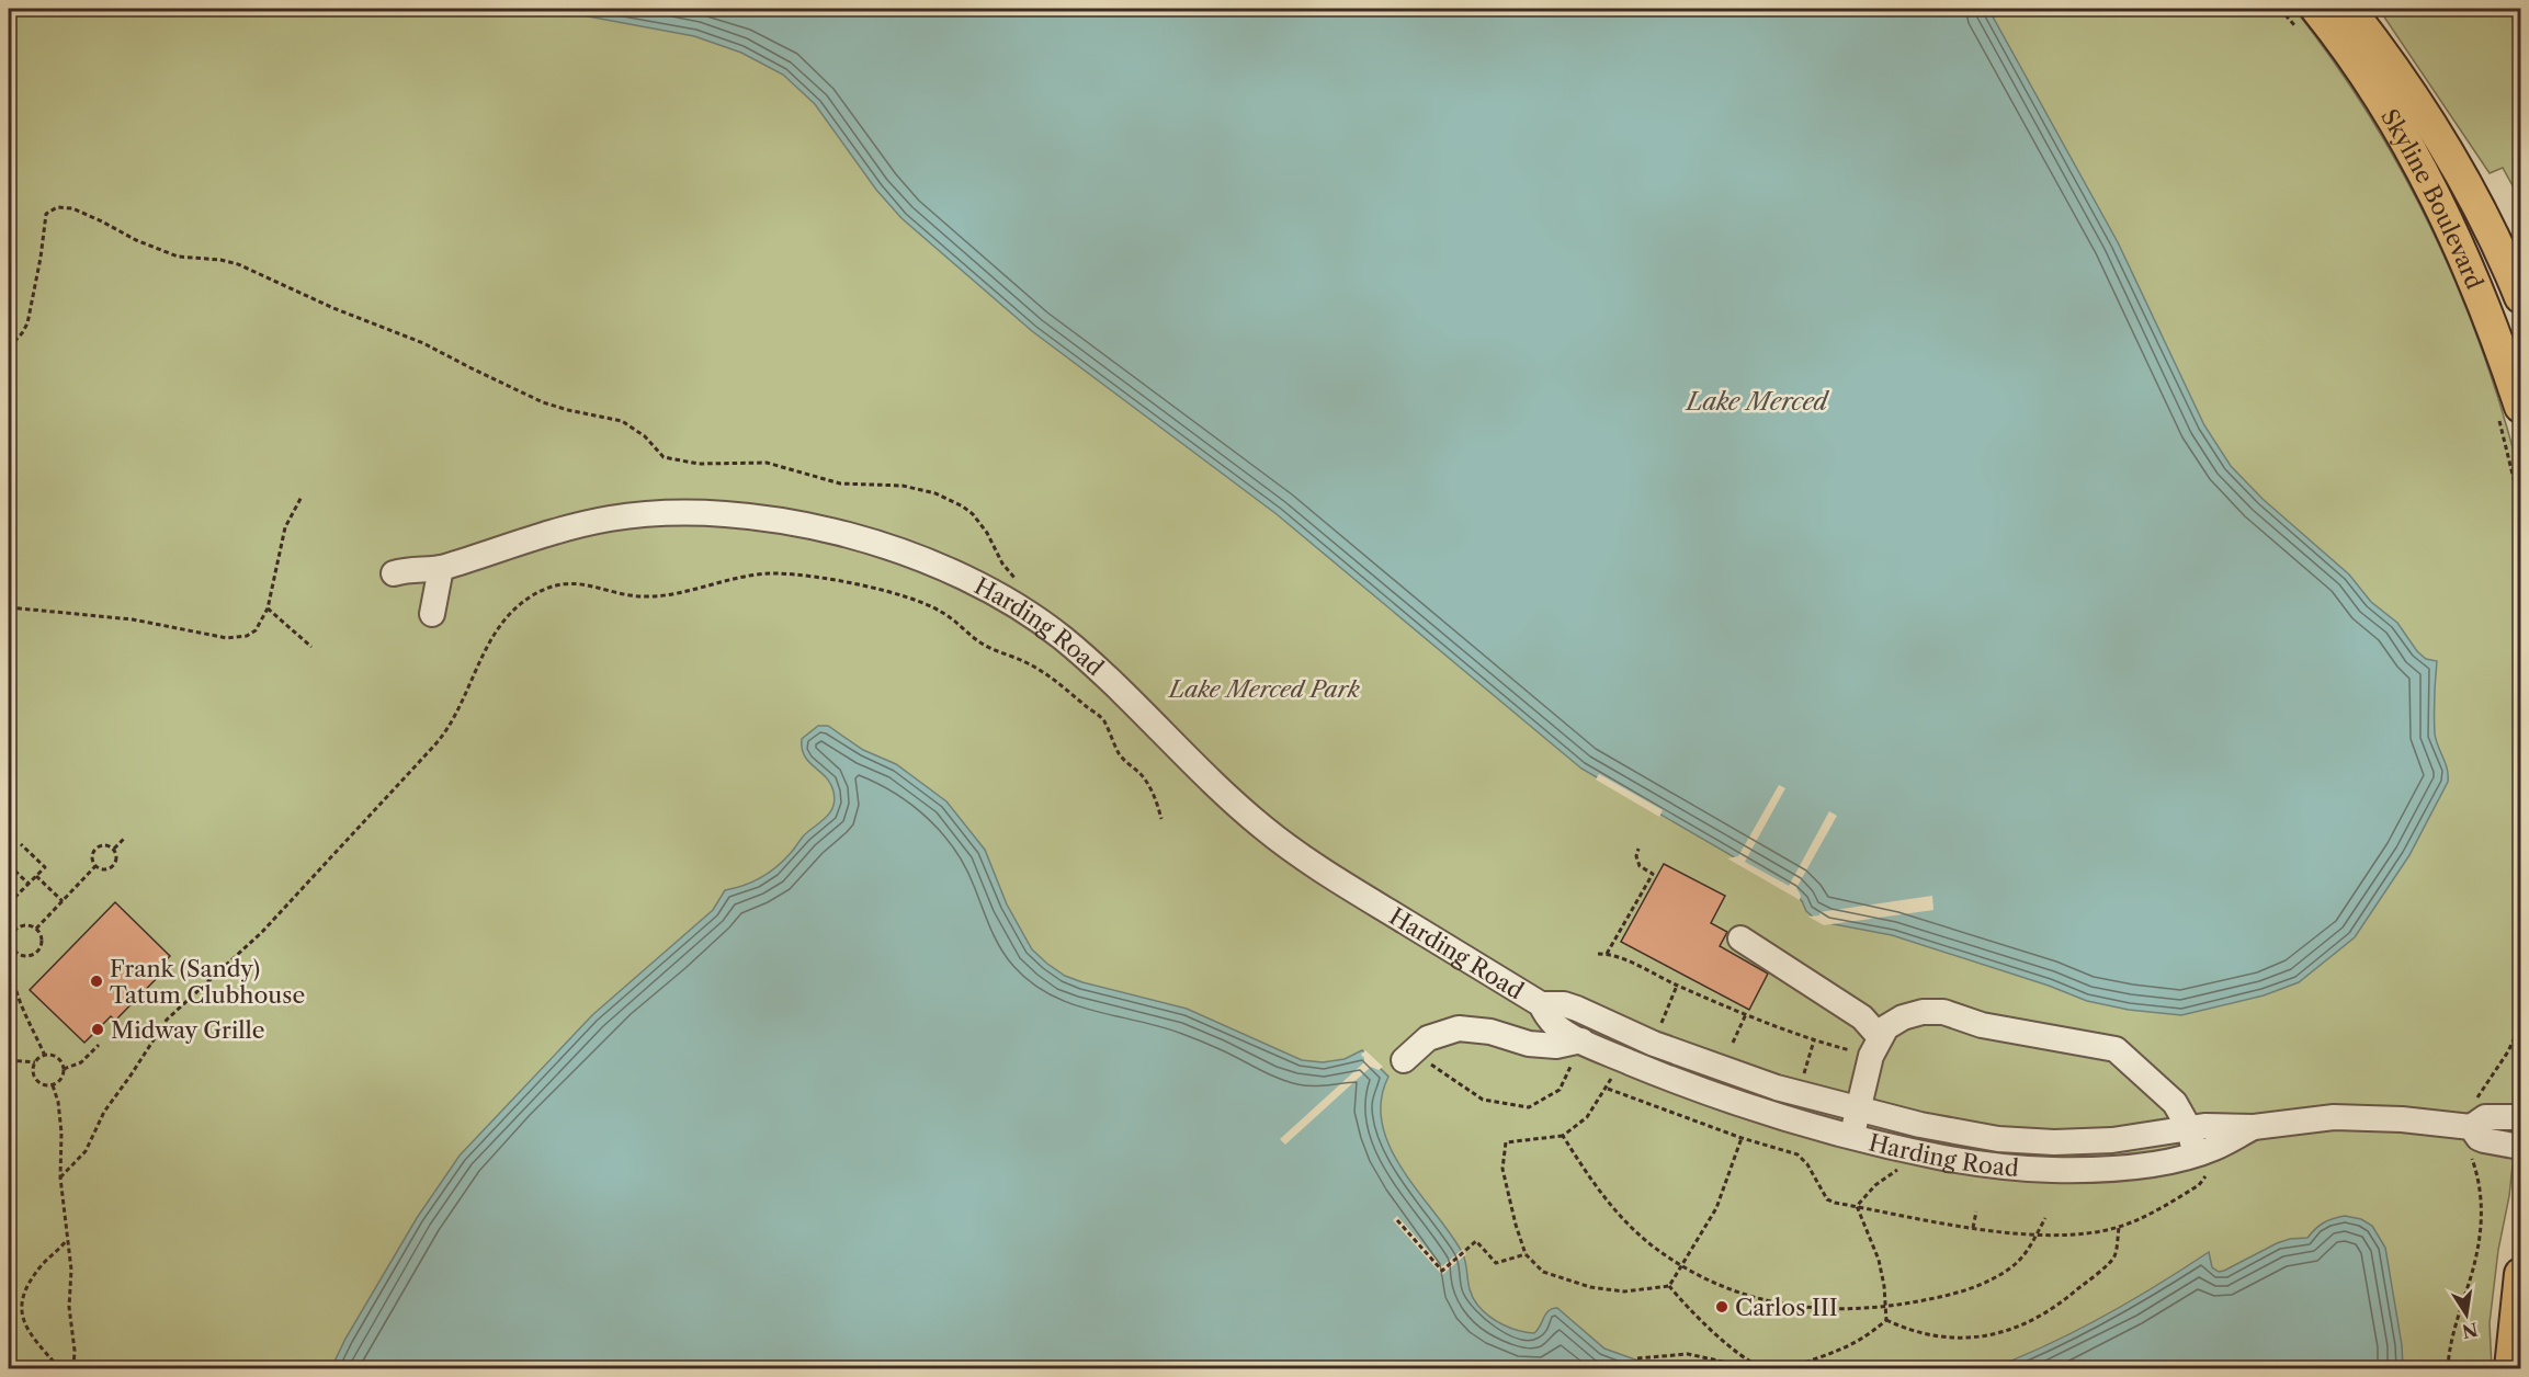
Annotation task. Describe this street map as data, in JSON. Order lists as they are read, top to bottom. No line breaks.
{"streets":{"main road":["Skyline Boulevard"],"street":["Harding Road"]},"water":["Lake Merced"],"parks":["Lake Merced Park"],"places":["Frank (Sandy) Tatum Clubhouse","Midway Grille","Carlos III"],"north":"bottom"}
